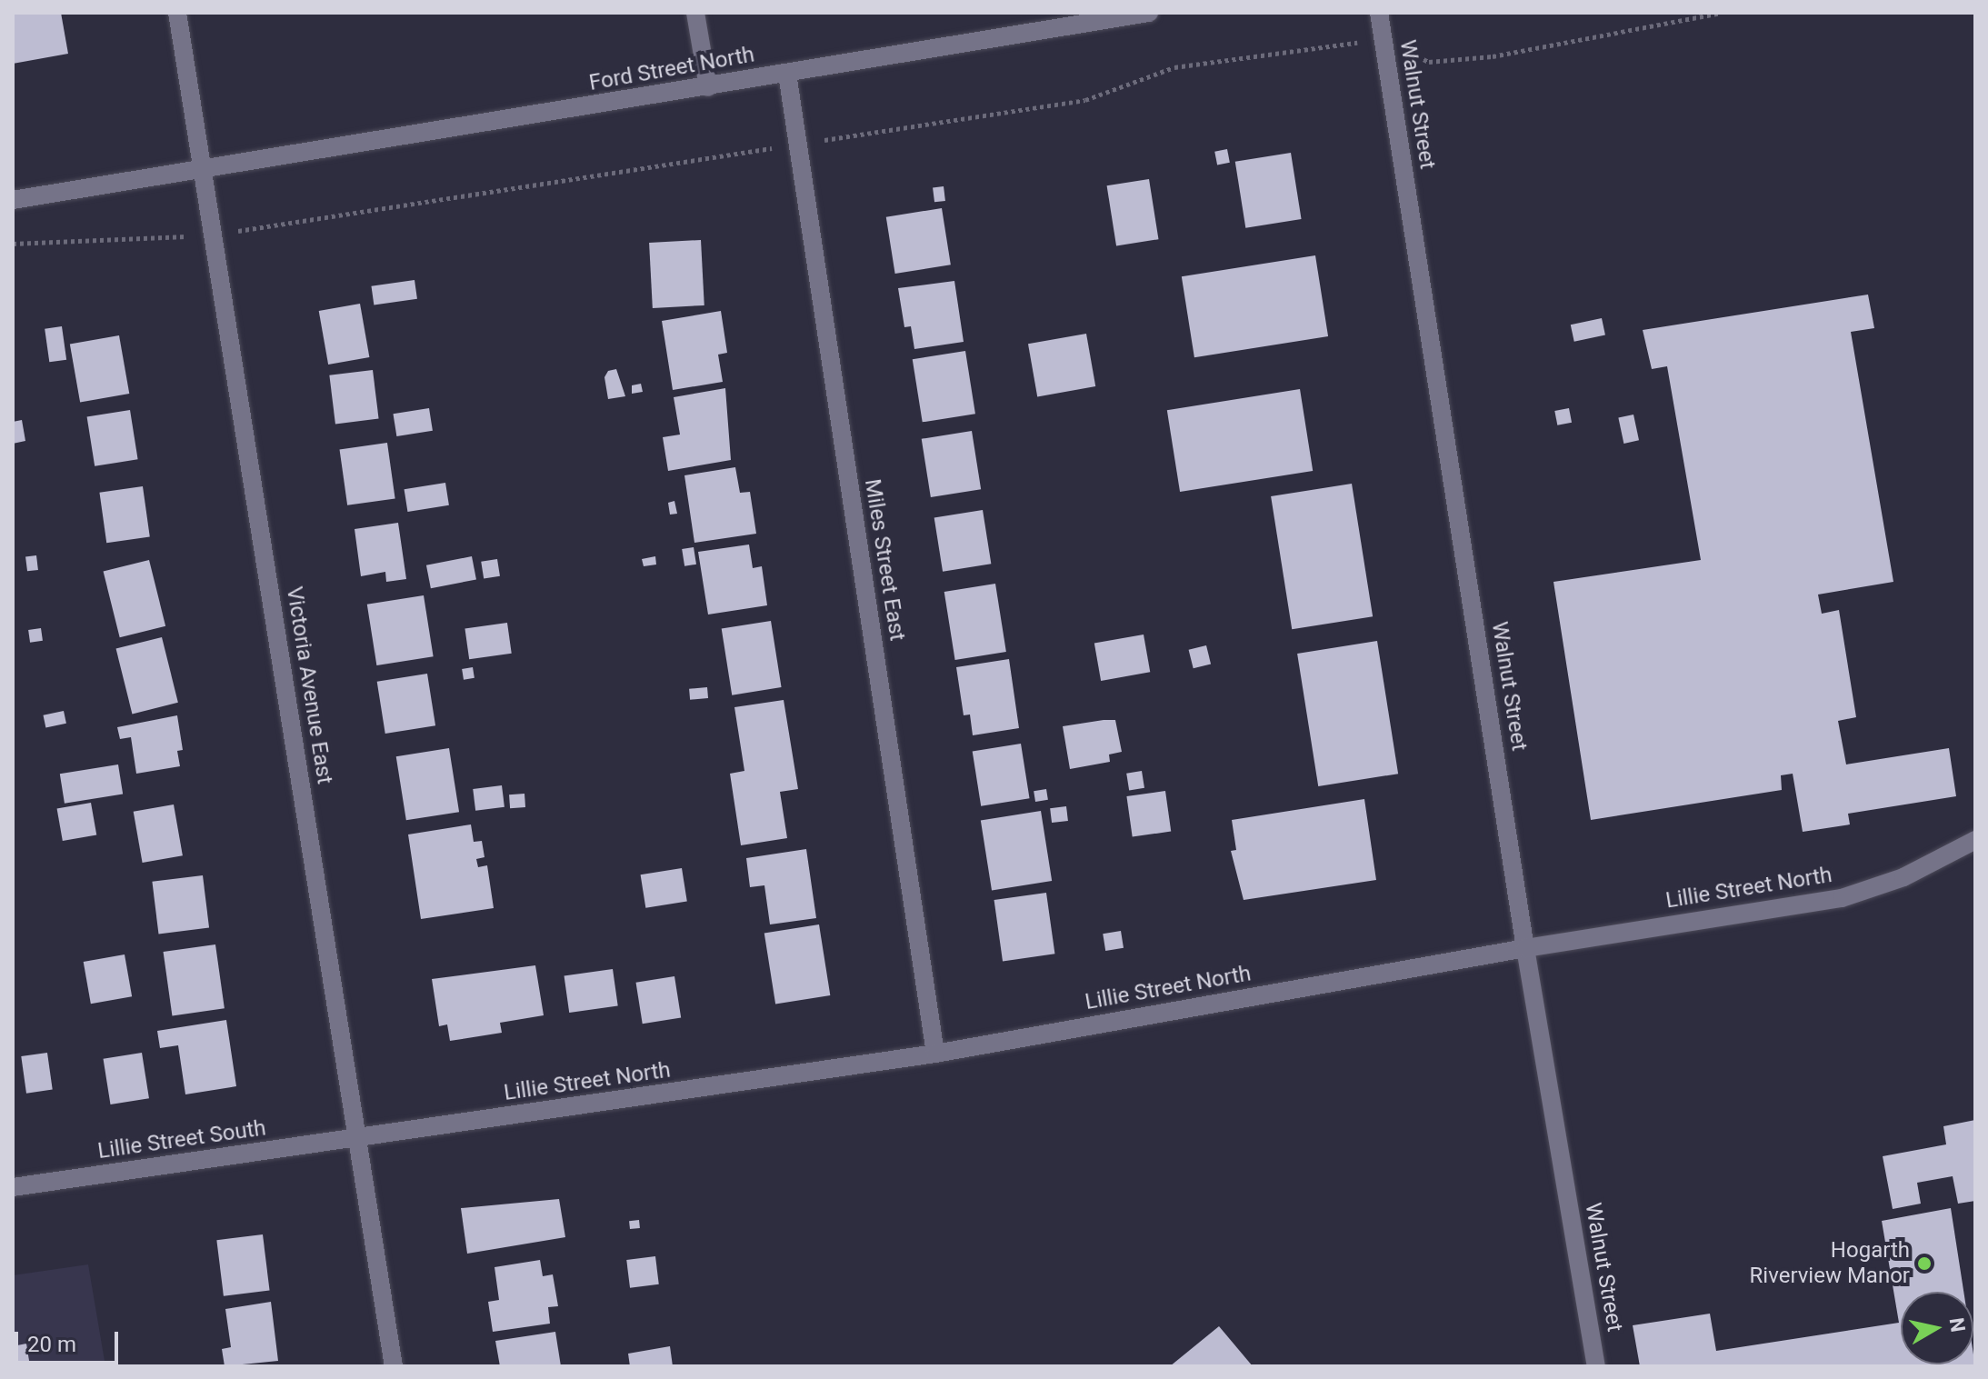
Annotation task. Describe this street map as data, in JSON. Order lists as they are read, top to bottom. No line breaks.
{"streets":{"street":["Ford Street North","Walnut Street","Miles Street East","Victoria Avenue East","Lillie Street North","Lillie Street South"]},"crossings":[["Ford Street North","Miles Street East"],["Ford Street North","Victoria Avenue East"],["Walnut Street","Lillie Street North"],["Miles Street East","Lillie Street North"],["Victoria Avenue East","Lillie Street North"],["Victoria Avenue East","Lillie Street South"],["Lillie Street North","Lillie Street South"]],"places":["Hogarth Riverview Manor"],"scale_bar":"20 m","north":"right"}
